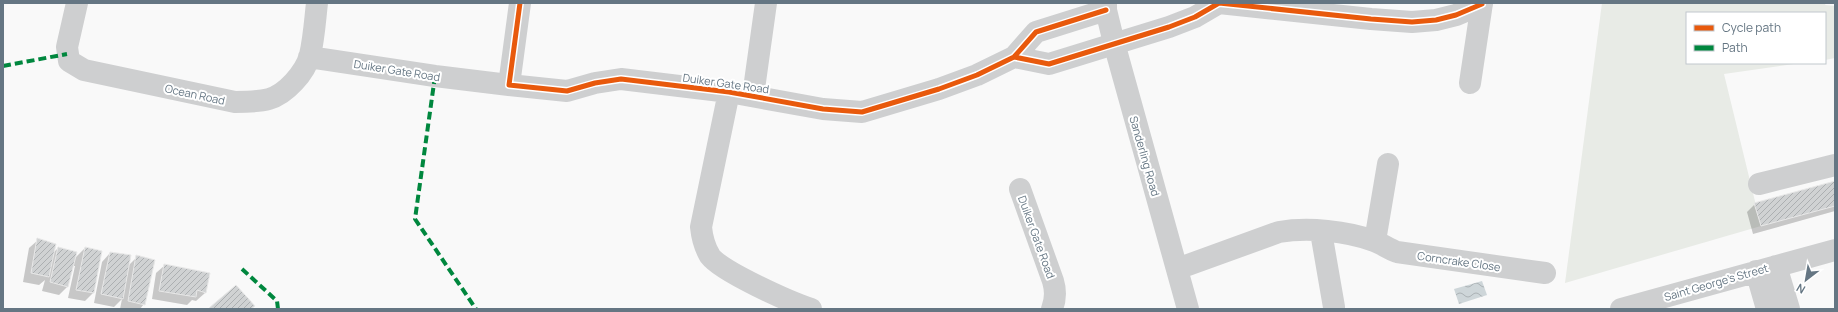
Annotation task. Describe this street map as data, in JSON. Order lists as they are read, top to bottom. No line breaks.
{"streets":{"street":["Duiker Gate Road","Ocean Road","Sanderling Road","Corncrake Close","Saint George's Street"]},"crossings":[["Duiker Gate Road","Ocean Road"],["Duiker Gate Road","Sanderling Road"],["Sanderling Road","Corncrake Close"]],"legend":["Cycle path","Path"],"north":"bottom left"}
